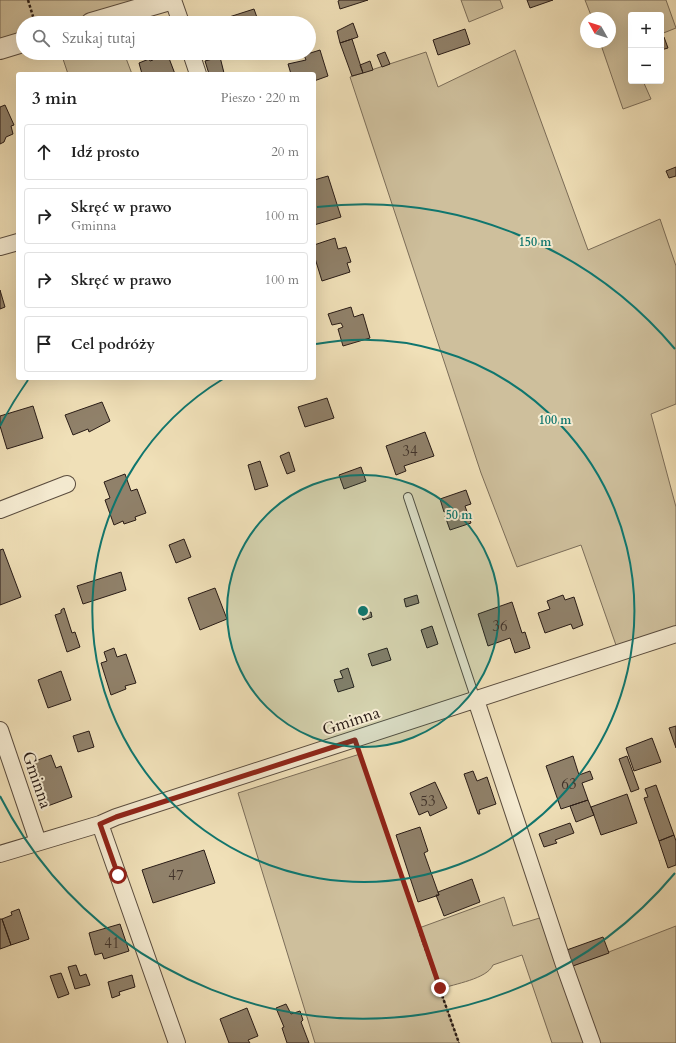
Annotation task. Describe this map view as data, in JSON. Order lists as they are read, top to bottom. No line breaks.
{"streets":{"street":["Gminna"]},"house_numbers":["34","36","63","53","47","41"],"north":"top left","page":{"map_buttons":["+","−"],"search":"Szukaj tutaj","heading":["3 min","Pieszo · 220 m"],"list":[["Idź prosto","20 m"],["Skręć w prawo","Gminna","100 m"],["Skręć w prawo","100 m"],"Cel podróży"]},"rings":["150 m","100 m","50 m"]}
